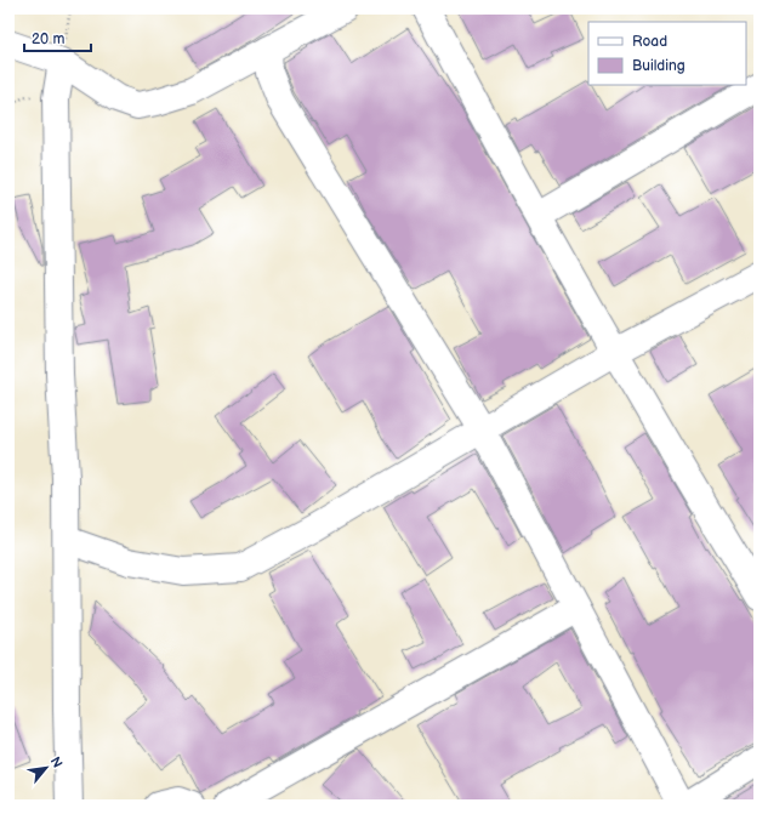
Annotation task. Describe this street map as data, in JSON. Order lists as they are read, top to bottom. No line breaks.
{"legend":["Road","Building"],"scale_bar":"20 m","north":"top right"}
